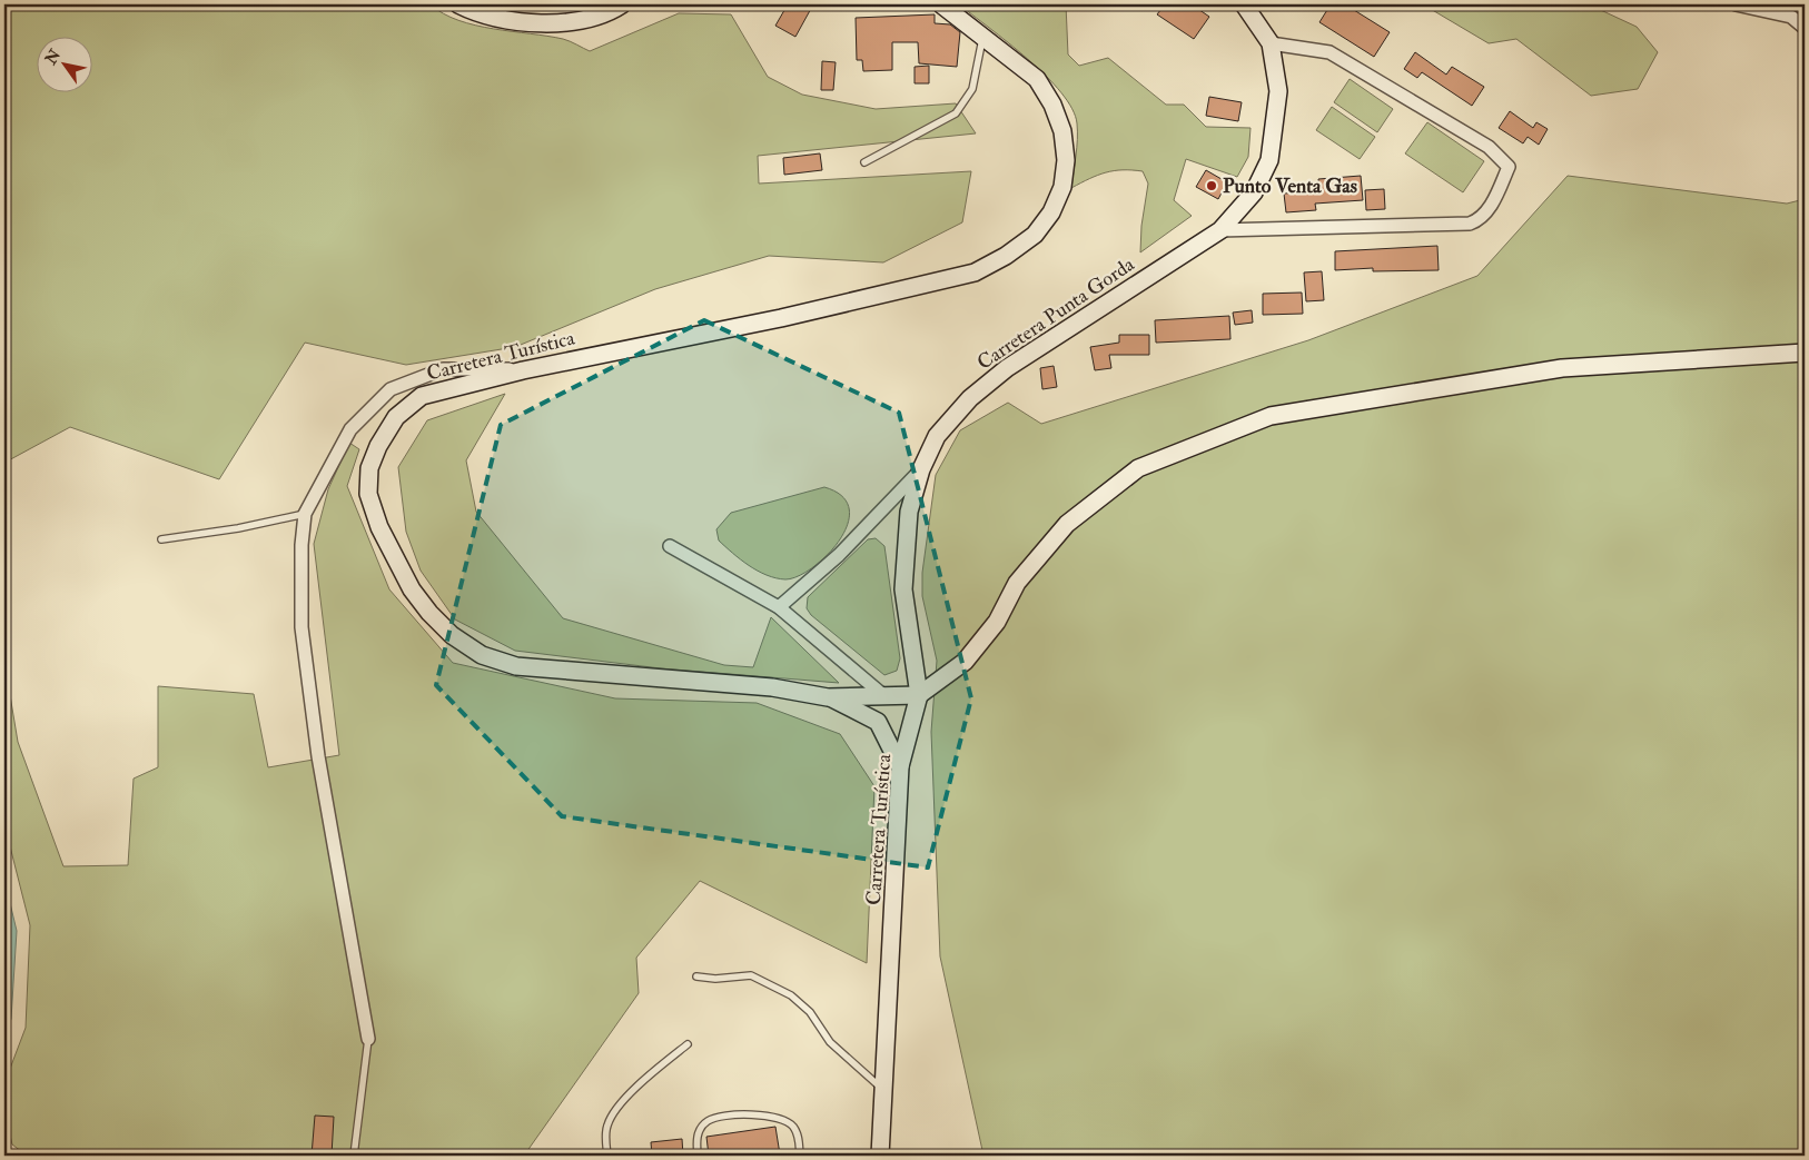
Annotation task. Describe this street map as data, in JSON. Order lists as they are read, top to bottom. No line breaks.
{"streets":{"main road":["Carretera Punta Gorda","Carretera Turística"]},"crossings":[["Carretera Punta Gorda","Carretera Turística"]],"places":["Punto Venta Gas"],"north":"top left"}
